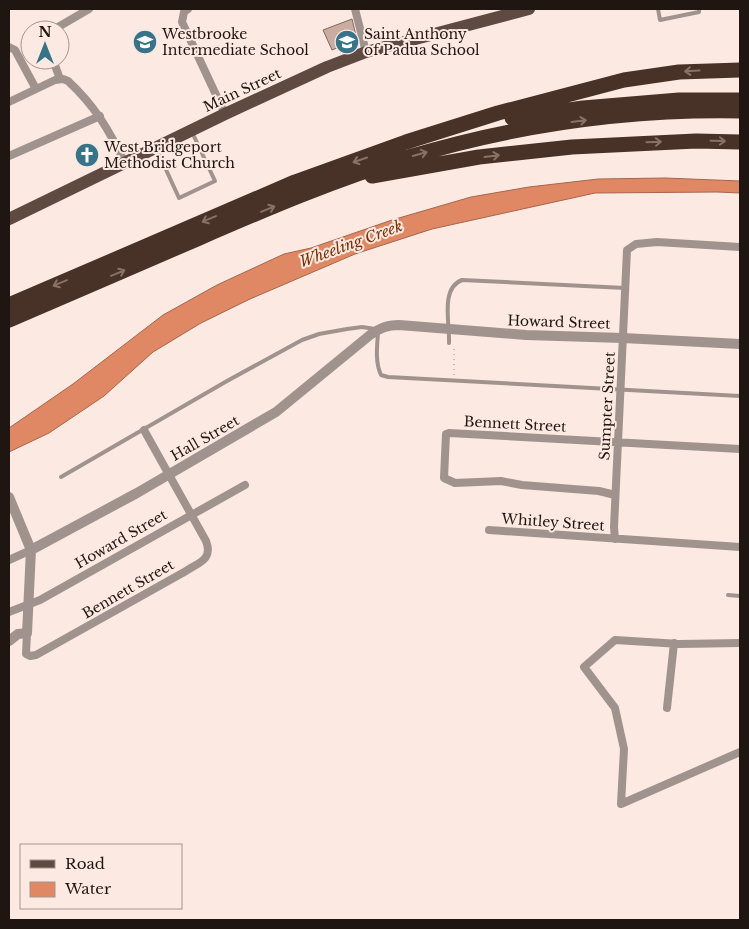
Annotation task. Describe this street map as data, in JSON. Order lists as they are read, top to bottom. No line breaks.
{"streets":{"main road":["Main Street"],"street":["Howard Street","Sumpter Street","Bennett Street","Hall Street","Whitley Street"]},"crossings":[["Howard Street","Sumpter Street"],["Howard Street","Bennett Street"],["Howard Street","Hall Street"],["Sumpter Street","Bennett Street"],["Sumpter Street","Whitley Street"],["Bennett Street","Hall Street"]],"water":["Wheeling Creek"],"places":{"school or university":["Westbrooke Intermediate School","Saint Anthony of Padua School"],"church":["West Bridgeport Methodist Church"]},"legend":["Road","Water"],"north":"top"}
